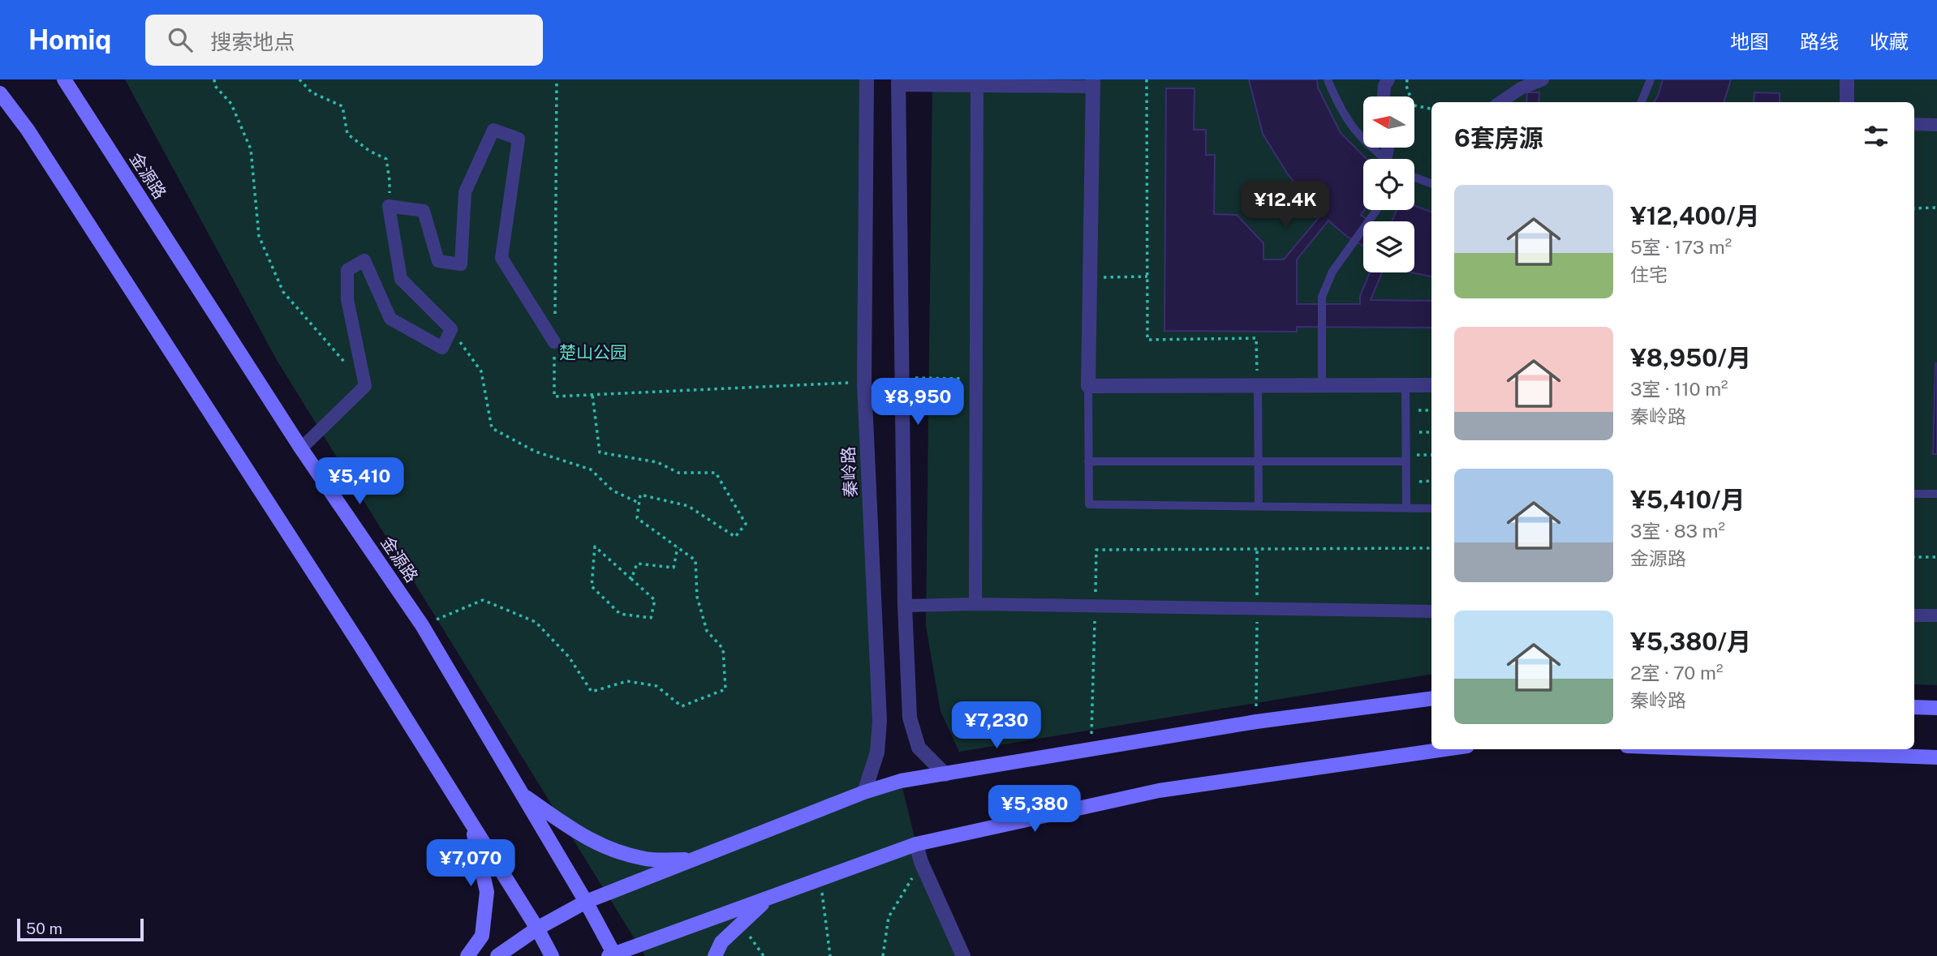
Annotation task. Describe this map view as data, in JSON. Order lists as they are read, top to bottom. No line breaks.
{"streets":{"main road":["金源路"],"street":["秦岭路"]},"parks":["楚山公园"],"scale_bar":"50 m","north":"left","page":{"header":"Homiq","search":"搜索地点","nav":["地图","路线","收藏"],"heading":"6套房源","list":[{"name":"¥12,400/月","note":"5室 · 173 m² · 住宅"},{"name":"¥8,950/月","note":"3室 · 110 m² · 秦岭路"},{"name":"¥5,410/月","note":"3室 · 83 m² · 金源路"},{"name":"¥5,380/月","note":"2室 · 70 m² · 秦岭路"}],"price":["¥12.4K","¥8,950","¥5,410","¥7,230","¥5,380","¥7,070"],"scale":"50 m"}}
